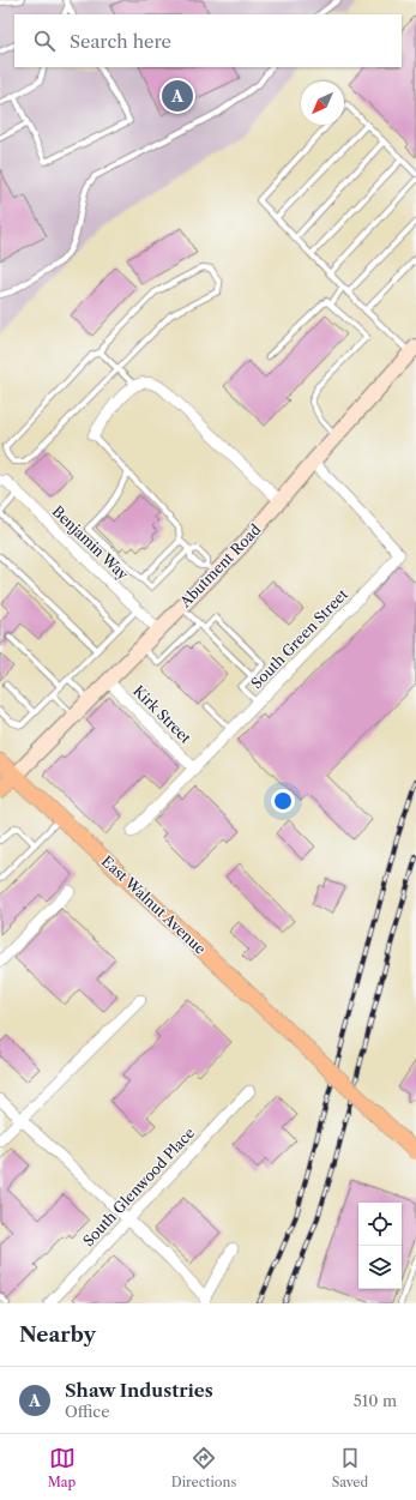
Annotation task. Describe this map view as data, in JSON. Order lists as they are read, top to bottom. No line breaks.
{"streets":{"main road":["Abutment Road","East Walnut Avenue"],"street":["Benjamin Way","South Green Street","Kirk Street","South Glenwood Place"]},"crossings":[["Benjamin Way","Abutment Road"],["Abutment Road","South Green Street"],["Abutment Road","Kirk Street"],["Abutment Road","East Walnut Avenue"],["South Green Street","Kirk Street"]],"north":"bottom left","page":{"search":"Search here","pins":"A","heading":"Nearby","list":[{"mark":"A","name":"Shaw Industries","note":"Office","value":"510 m"}],"nav":["Map","Directions","Saved"]}}
